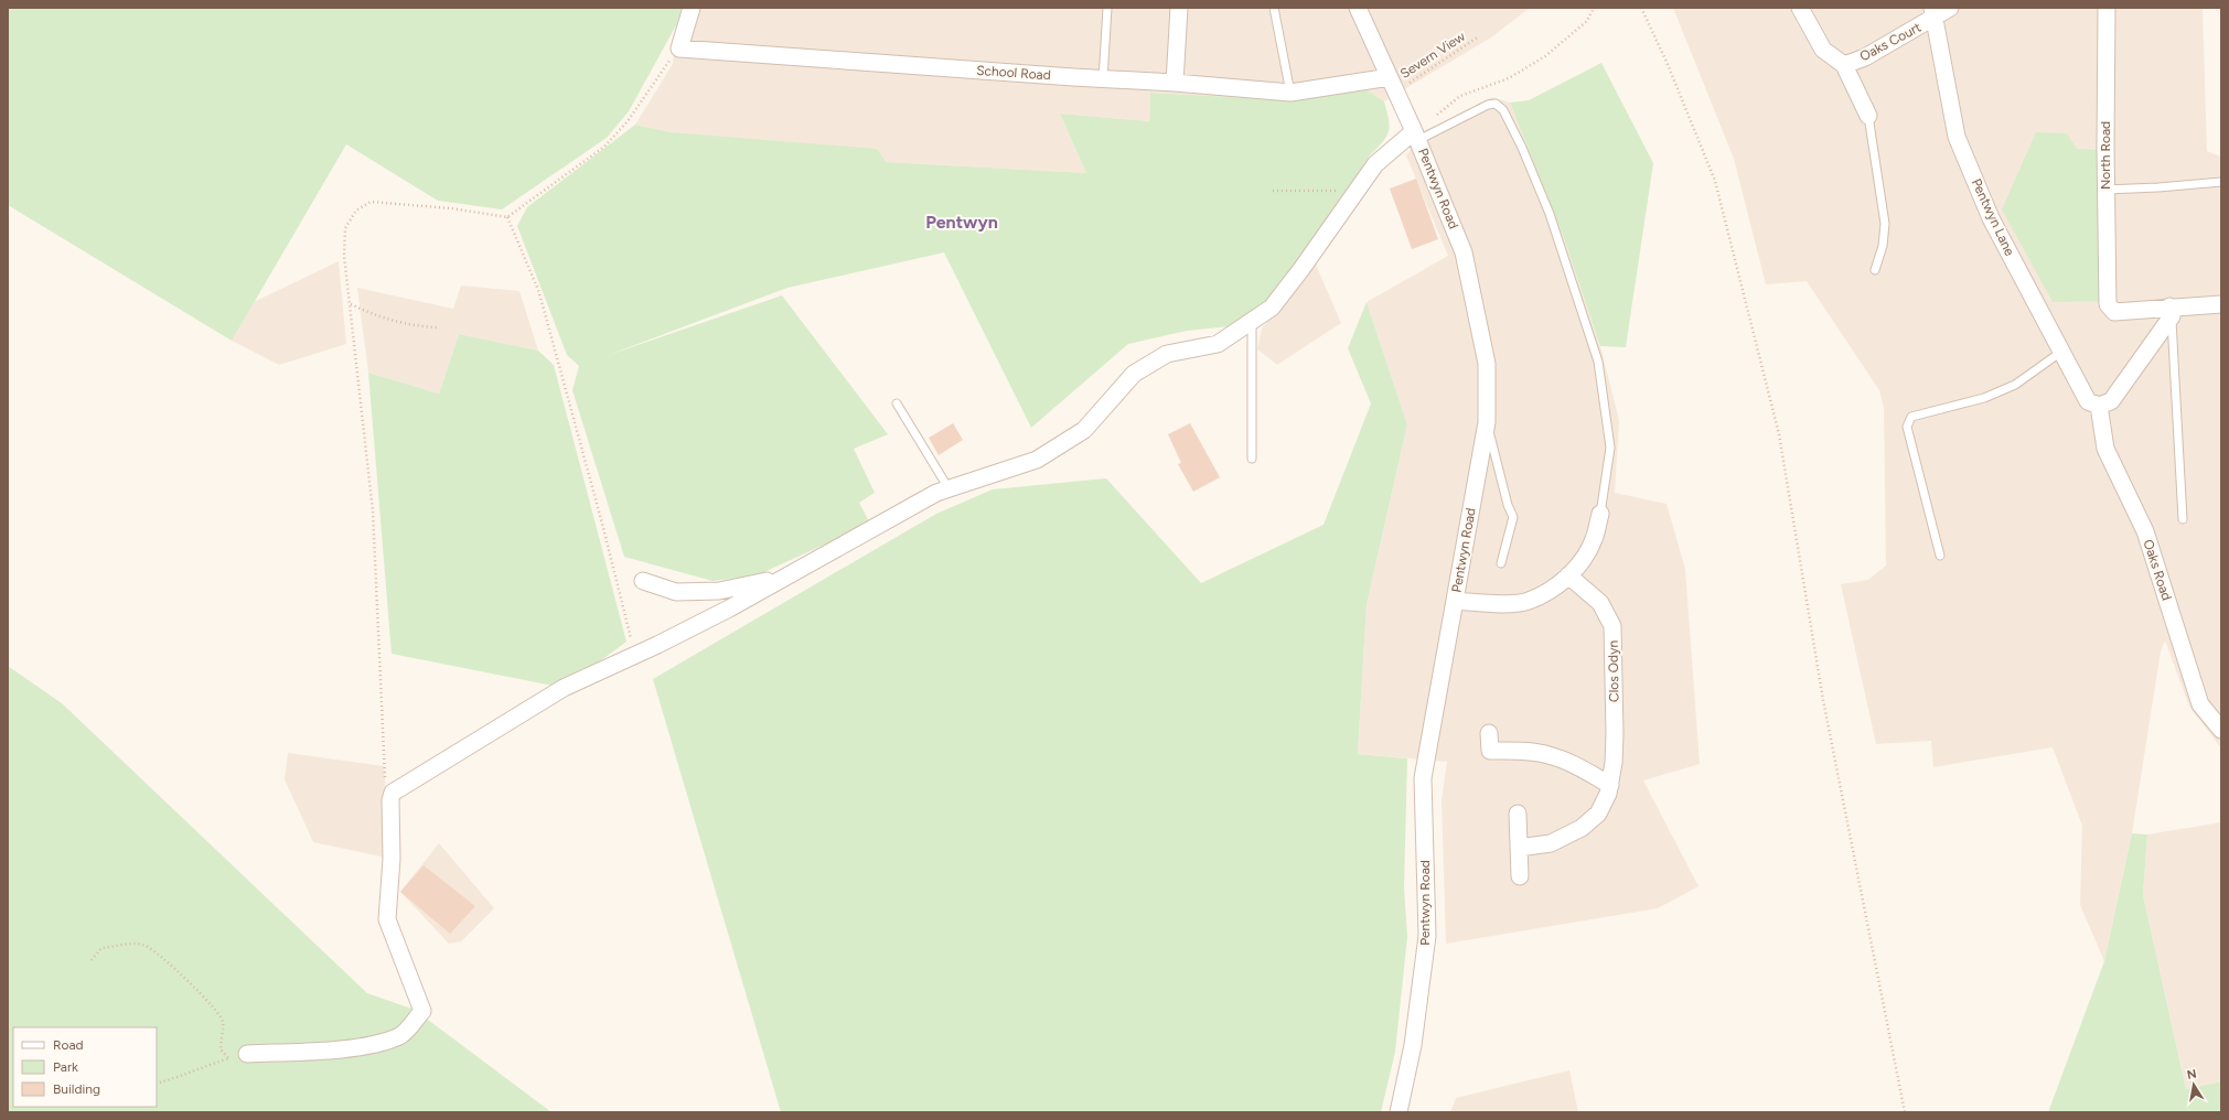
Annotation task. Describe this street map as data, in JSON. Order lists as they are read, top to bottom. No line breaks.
{"streets":{"street":["Oaks Court","School Road","North Road","Pentwyn Road","Pentwyn Lane","Oaks Road","Clos Odyn"],"path":["Severn View"]},"crossings":[["Oaks Court","Pentwyn Lane"],["Severn View","School Road"],["Severn View","Pentwyn Road"],["School Road","Pentwyn Road"],["Pentwyn Lane","Oaks Road"]],"districts":["Pentwyn"],"legend":["Road","Park","Building"],"north":"top"}
